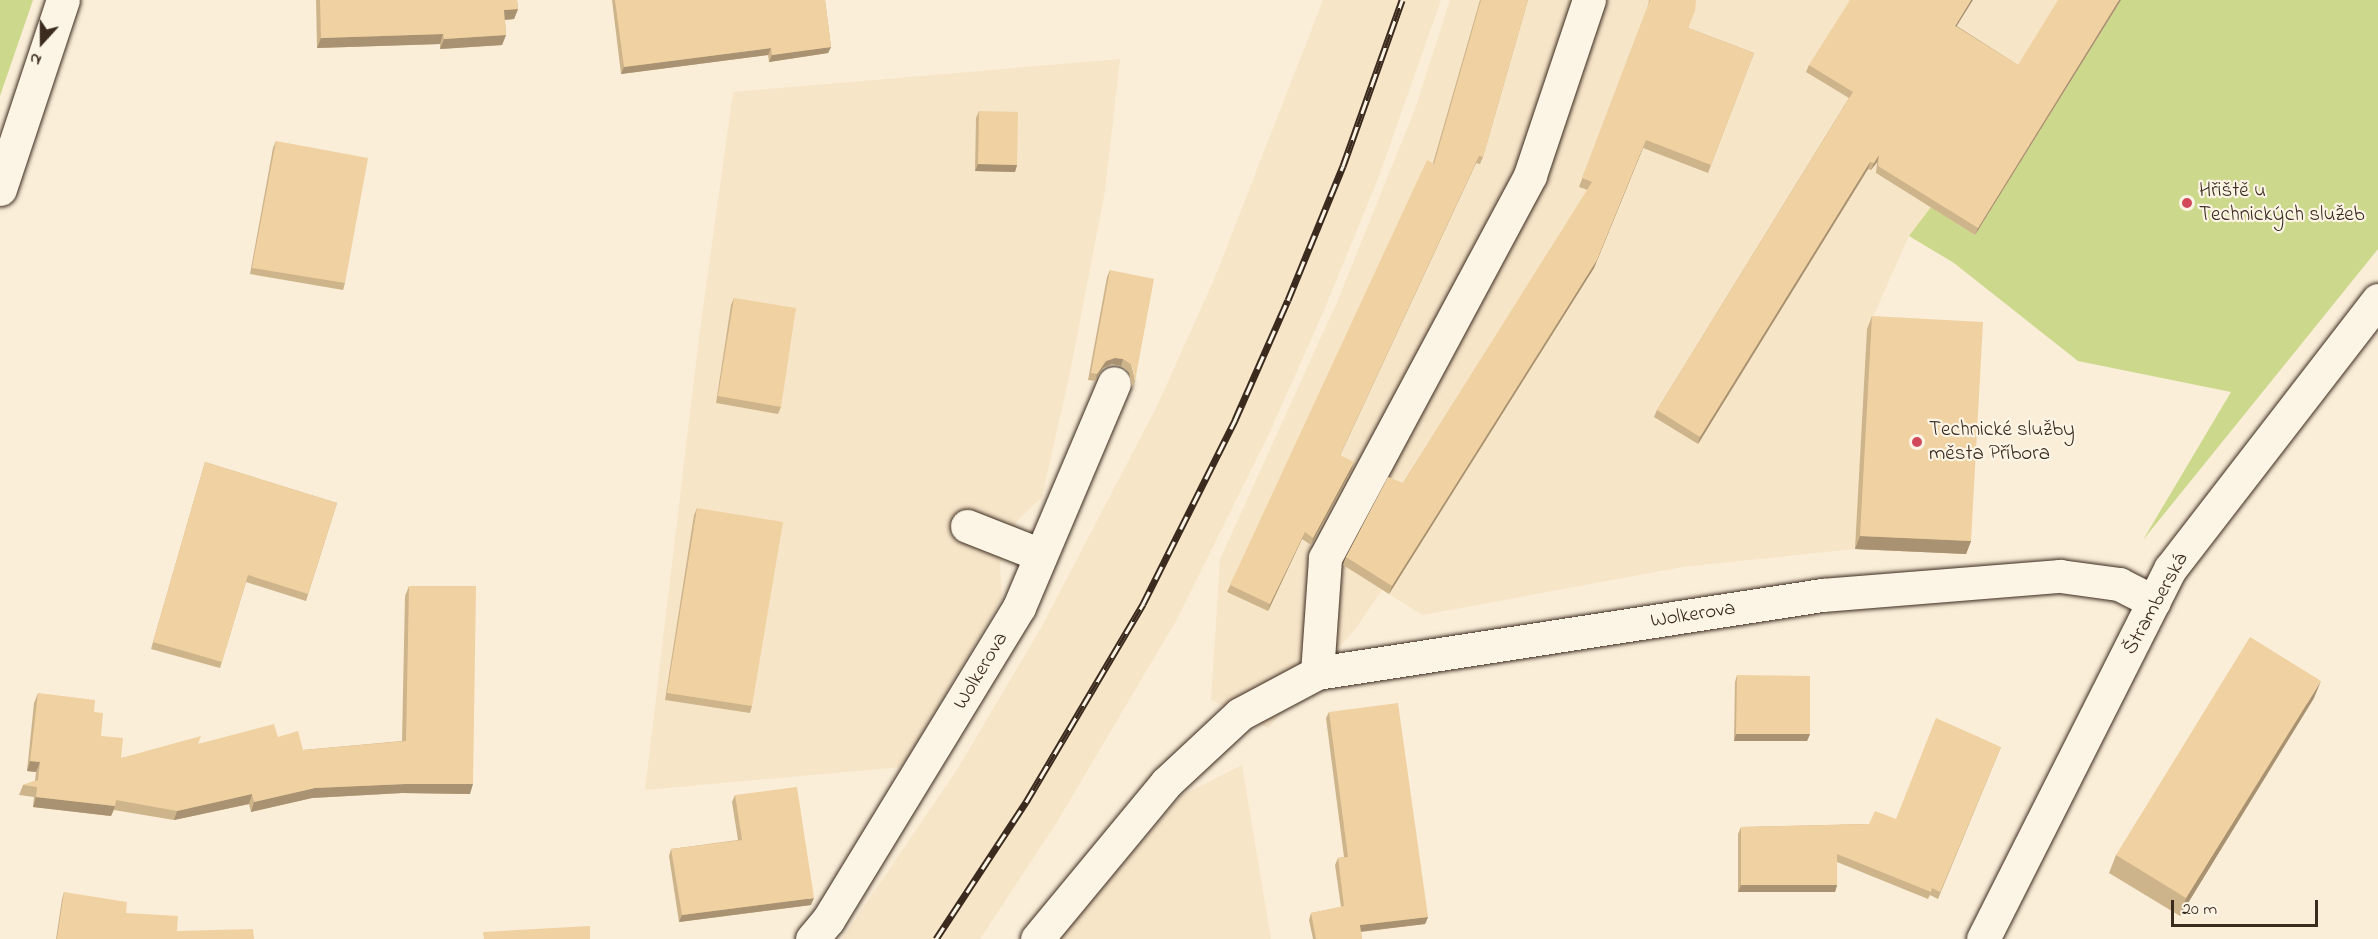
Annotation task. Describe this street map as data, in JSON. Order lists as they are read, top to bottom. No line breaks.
{"streets":{"street":["Štramberská","Wolkerova"]},"crossings":[["Štramberská","Wolkerova"]],"places":["Hřiště u Technických služeb","Technické služby města Příbora"],"scale_bar":"20 m","north":"bottom"}
